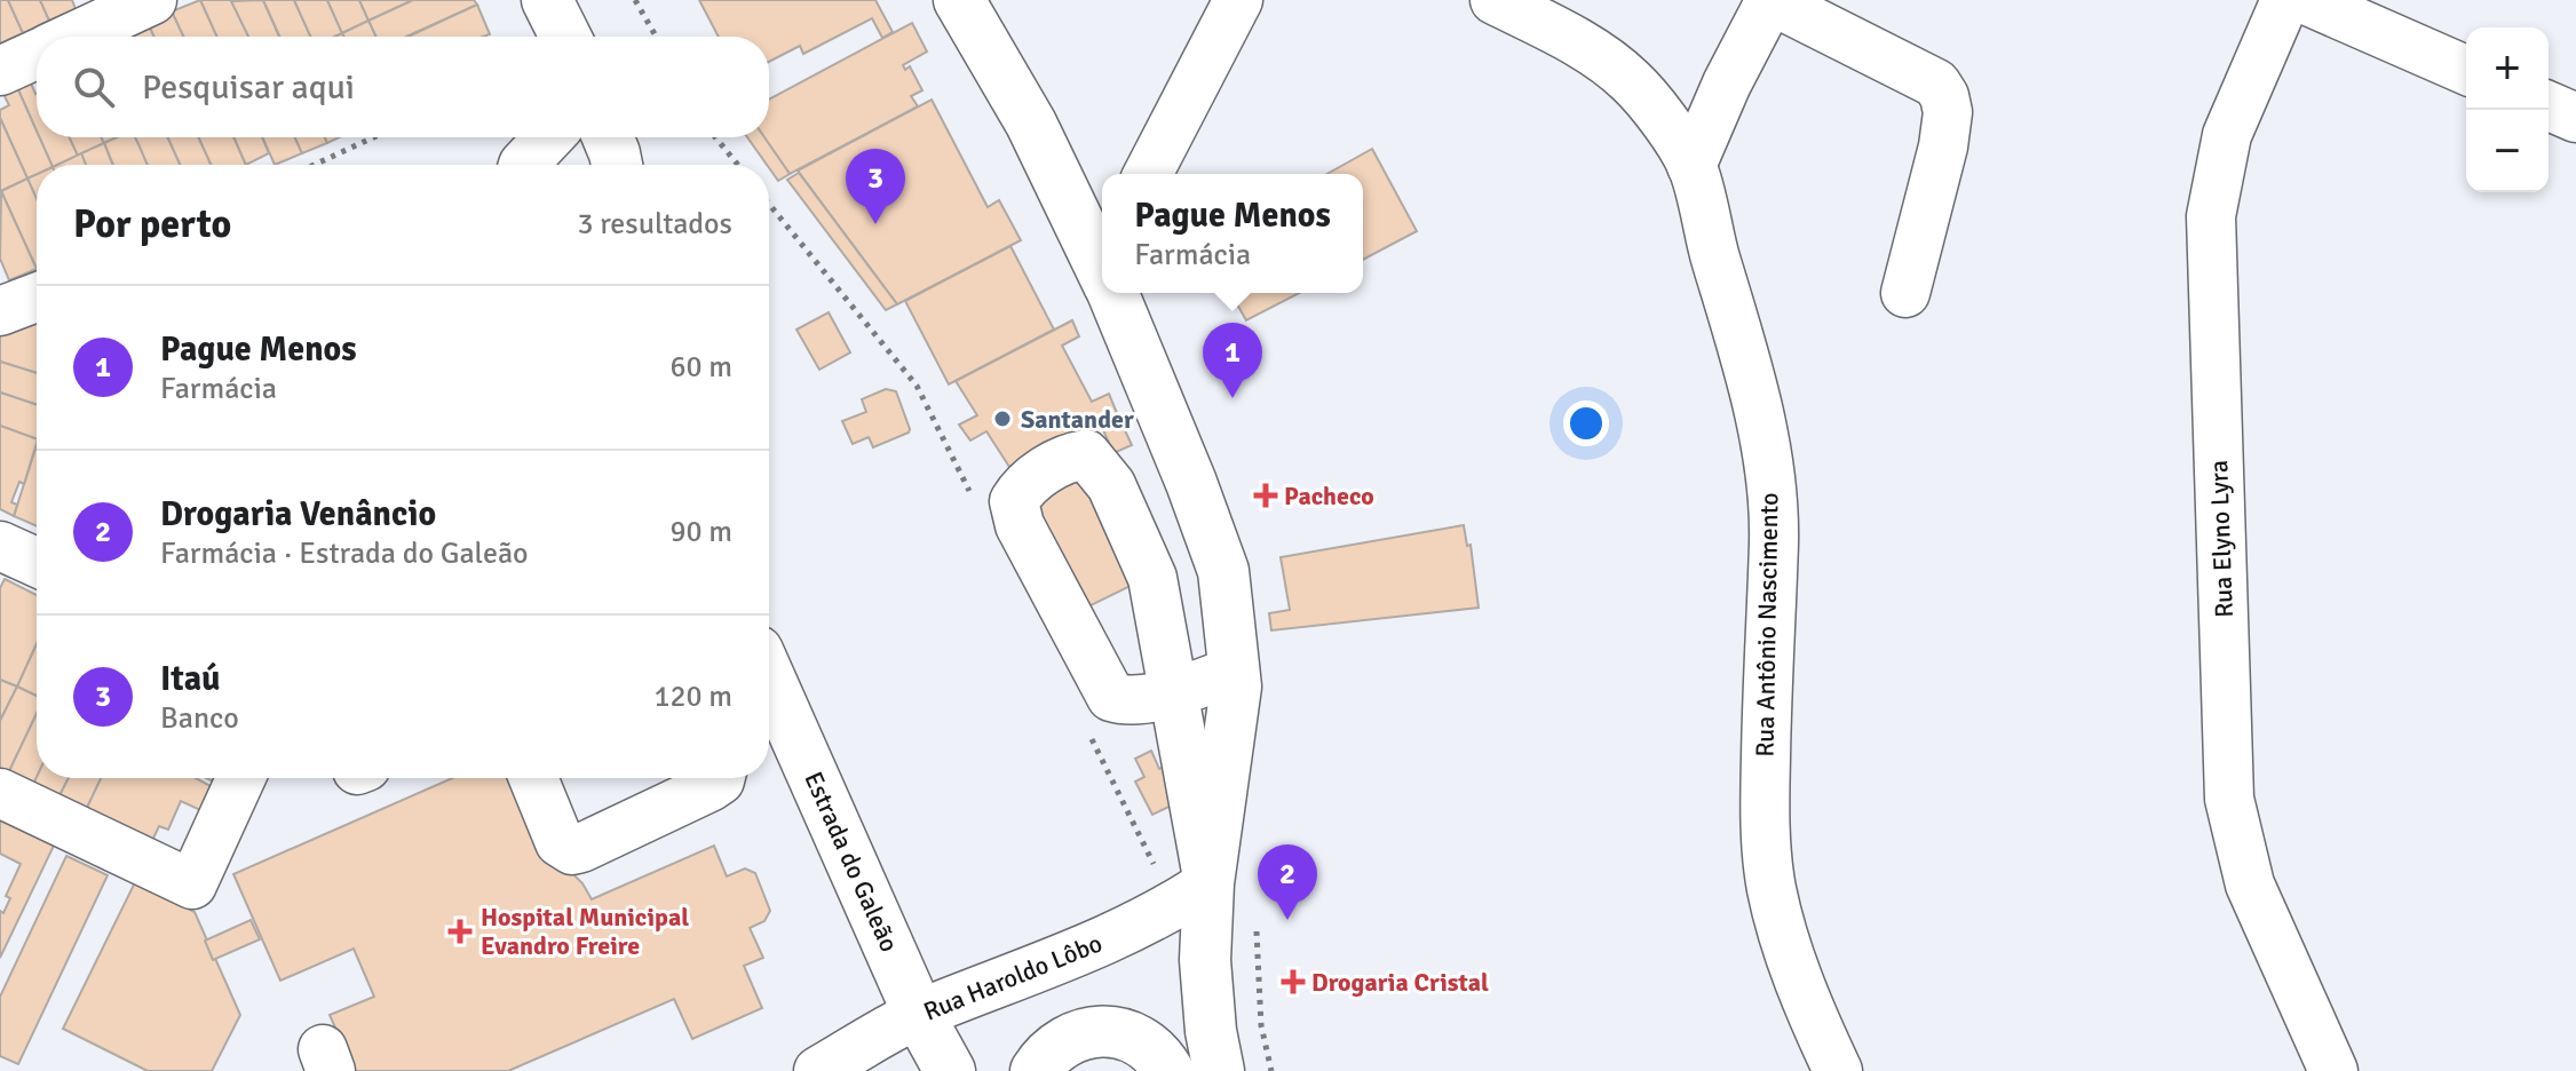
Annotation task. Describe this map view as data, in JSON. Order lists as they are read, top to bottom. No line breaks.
{"streets":{"main road":["Estrada do Galeão"],"street":["Rua Elyno Lyra","Rua Antônio Nascimento","Rua Haroldo Lôbo"]},"crossings":[["Estrada do Galeão","Rua Haroldo Lôbo"]],"places":{"other":["Santander"],"health":["Pacheco","Hospital Municipal Evandro Freire","Drogaria Cristal"]},"page":{"map_buttons":["+","−"],"search":"Pesquisar aqui","pins":["3","1","2"],"heading":["Por perto","3 resultados"],"popup":["Pague Menos","Farmácia"],"list":[{"mark":"1","name":"Pague Menos","note":"Farmácia","value":"60 m"},{"mark":"2","name":"Drogaria Venâncio","note":"Farmácia · Estrada do Galeão","value":"90 m"},{"mark":"3","name":"Itaú","note":"Banco","value":"120 m"}]}}
